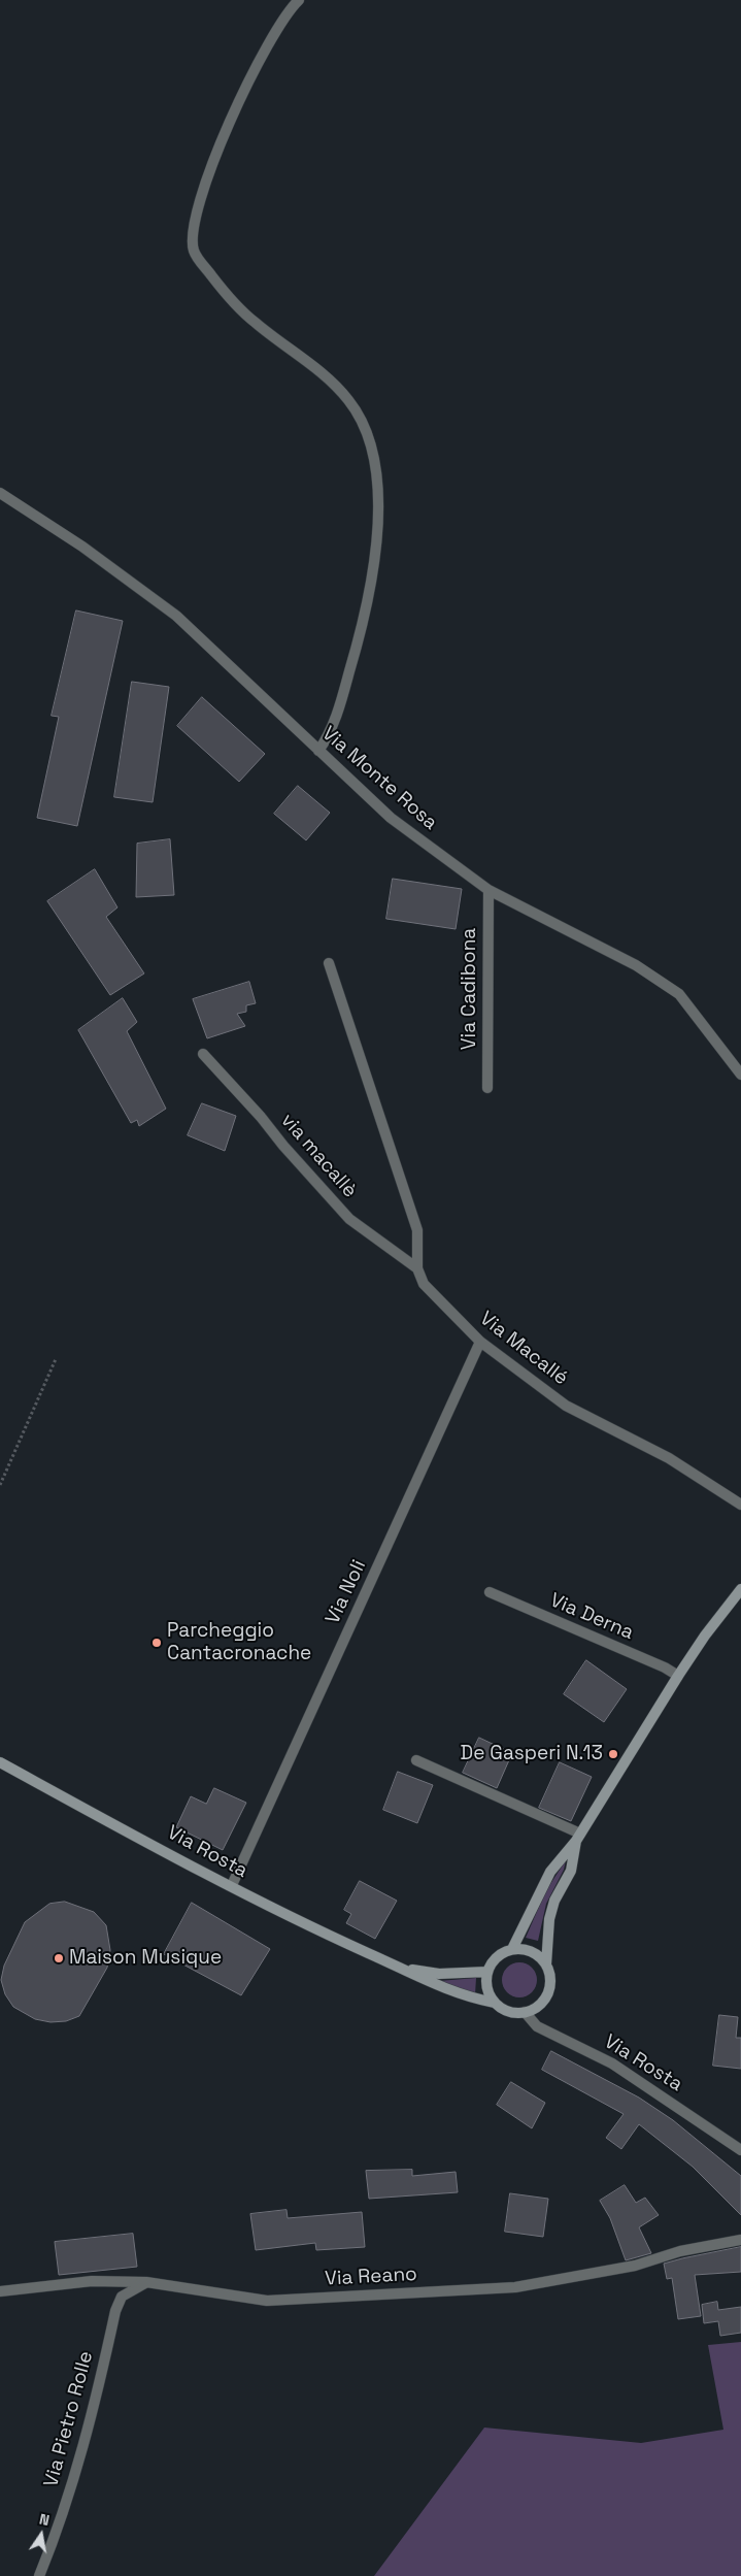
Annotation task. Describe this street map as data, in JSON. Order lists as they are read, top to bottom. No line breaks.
{"streets":{"street":["Via Monte Rosa","Via Cadibona","via macallè","Via Macallé","Via Noli","Via Derna","Via Rosta","Via Reano","Via Pietro Rolle"]},"crossings":[["Via Monte Rosa","Via Cadibona"],["via macallè","Via Macallé"],["Via Macallé","Via Noli"],["Via Noli","Via Rosta"],["Via Reano","Via Pietro Rolle"]],"places":["Parcheggio Cantacronache","De Gasperi N.13","Maison Musique"],"north":"top"}
